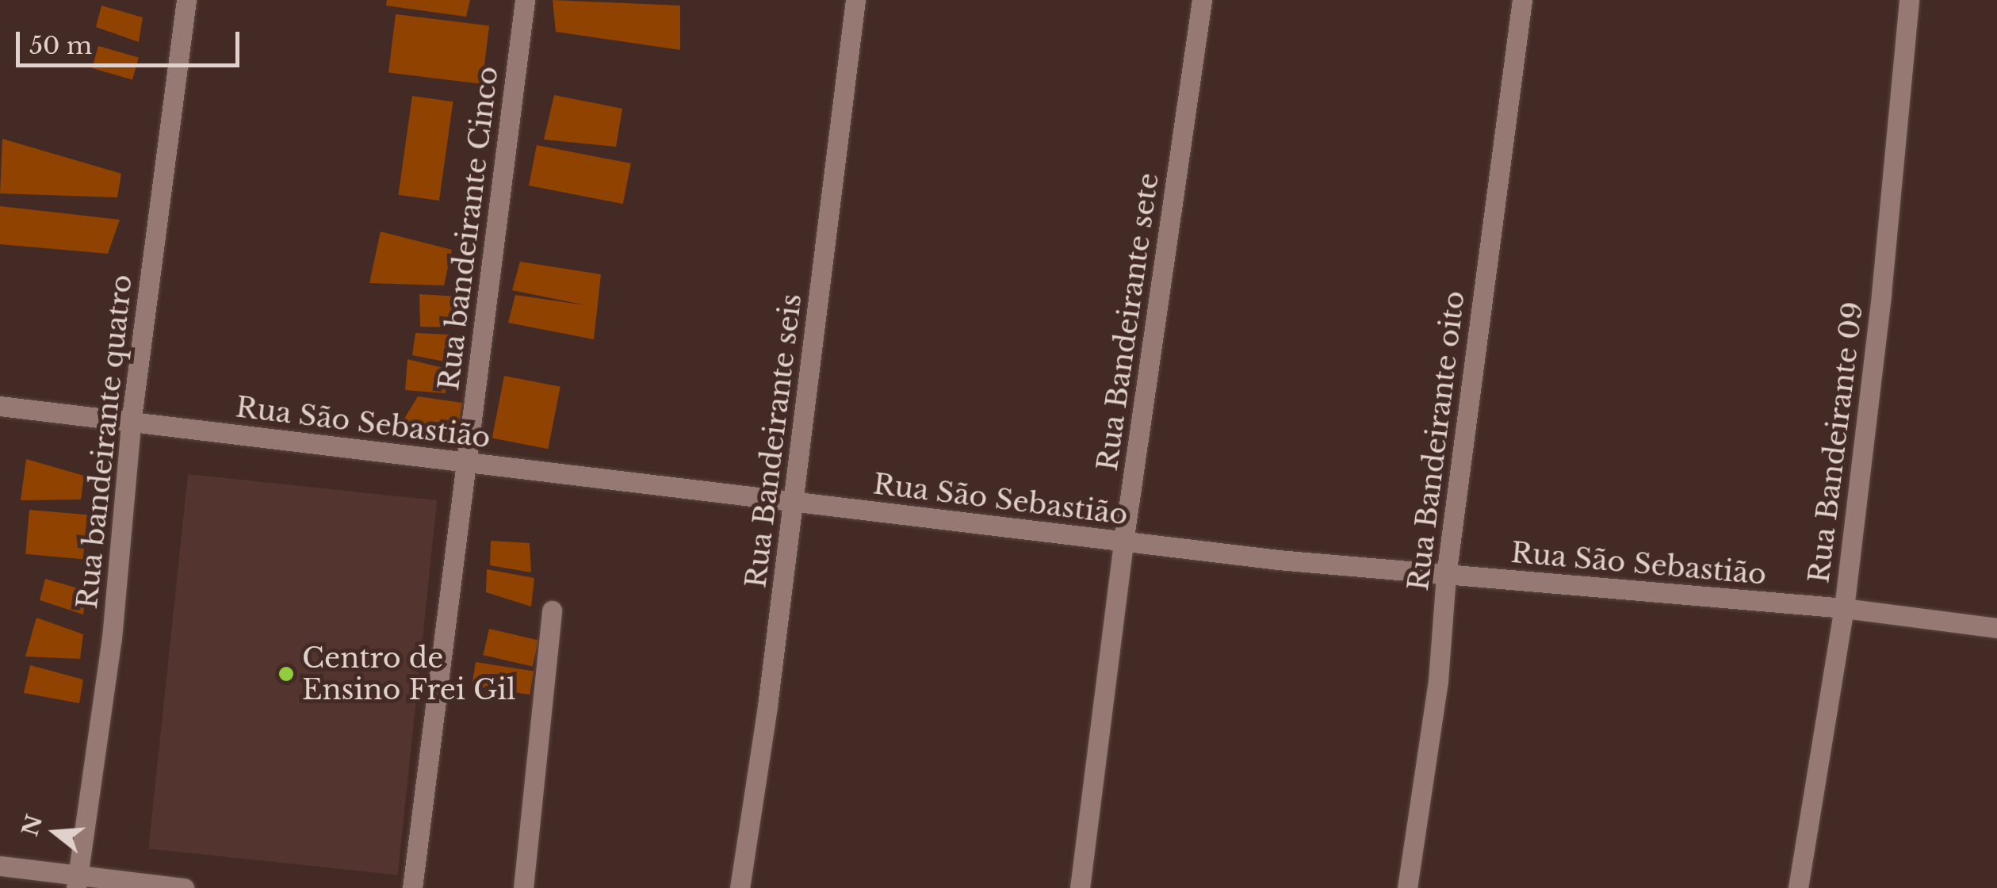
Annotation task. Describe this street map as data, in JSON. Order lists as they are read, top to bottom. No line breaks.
{"streets":{"street":["Rua bandeirante Cinco","Rua Bandeirante sete","Rua São Sebastião","Rua Bandeirante seis","Rua Bandeirante oito","Rua bandeirante quatro","Rua Bandeirante 09"]},"crossings":[["Rua bandeirante Cinco","Rua São Sebastião"],["Rua Bandeirante sete","Rua São Sebastião"],["Rua São Sebastião","Rua Bandeirante seis"],["Rua São Sebastião","Rua Bandeirante oito"],["Rua São Sebastião","Rua bandeirante quatro"],["Rua São Sebastião","Rua Bandeirante 09"]],"places":["Centro de Ensino Frei Gil"],"scale_bar":"50 m","north":"left"}
